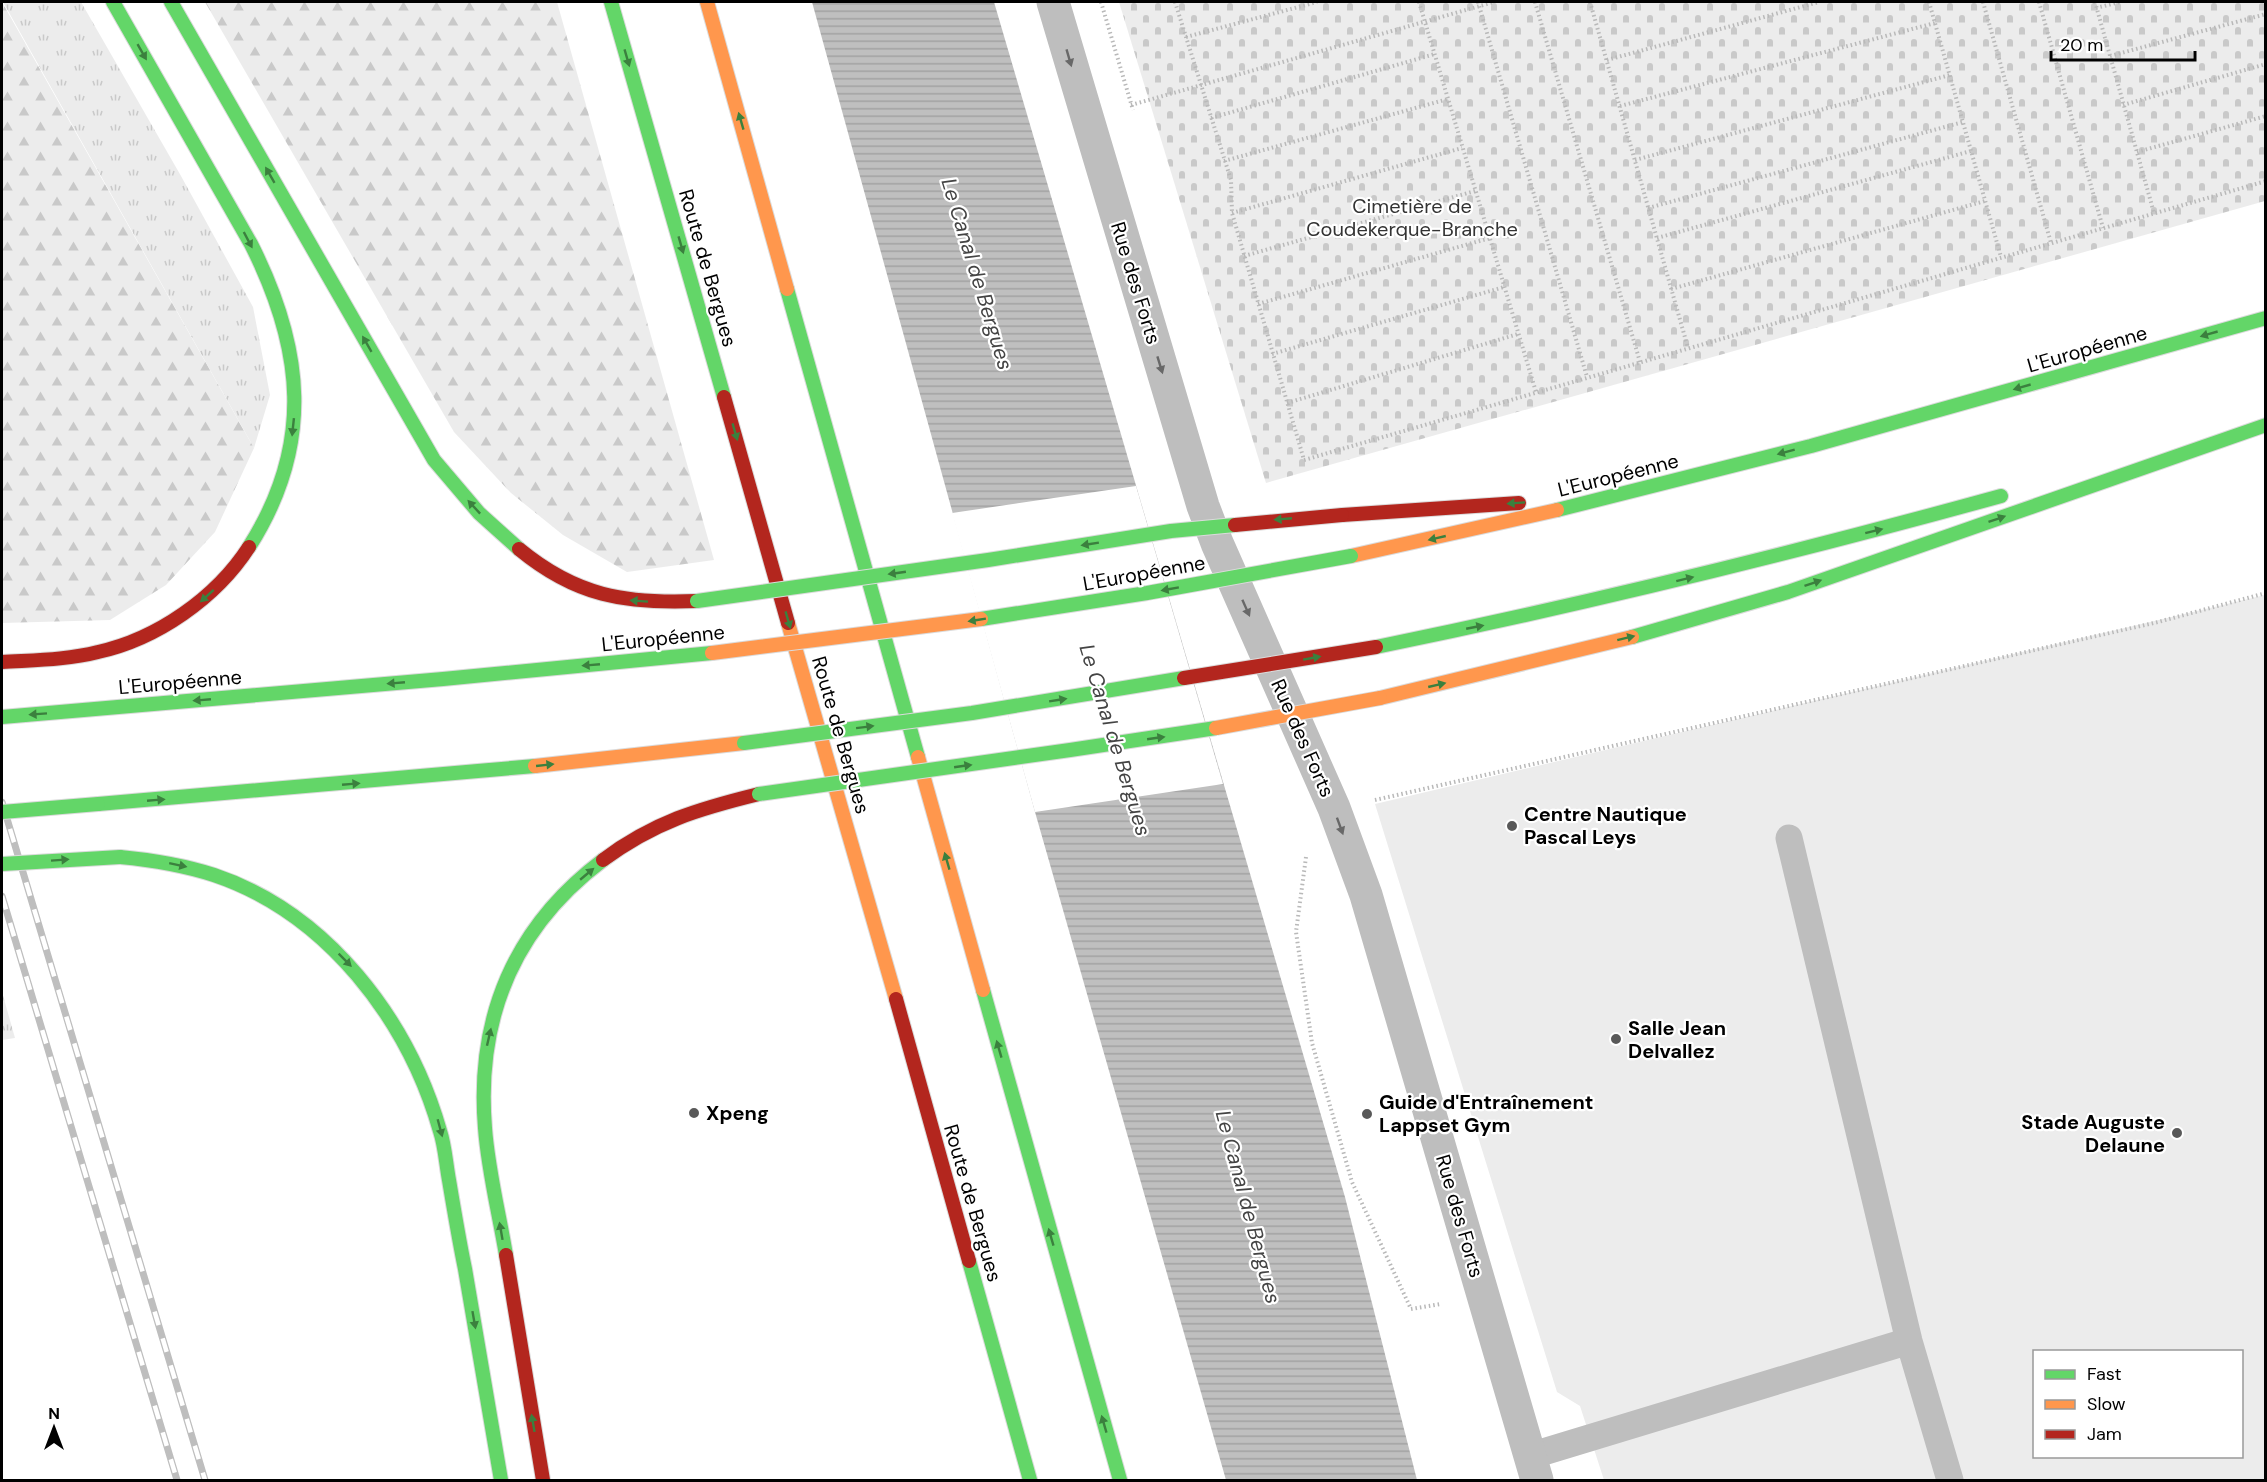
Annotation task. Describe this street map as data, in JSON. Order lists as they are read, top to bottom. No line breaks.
{"streets":{"main road":["Route de Bergues","L'Européenne"],"street":["Rue des Forts"]},"one_way":["Rue des Forts"],"water":["Le Canal de Bergues"],"parks":["Cimetière de Coudekerque-Branche"],"places":["Centre Nautique Pascal Leys","Salle Jean Delvallez","Xpeng","Guide d'Entraînement Lappset Gym","Stade Auguste Delaune"],"legend":["Fast","Slow","Jam"],"scale_bar":"20 m","north":"top"}
